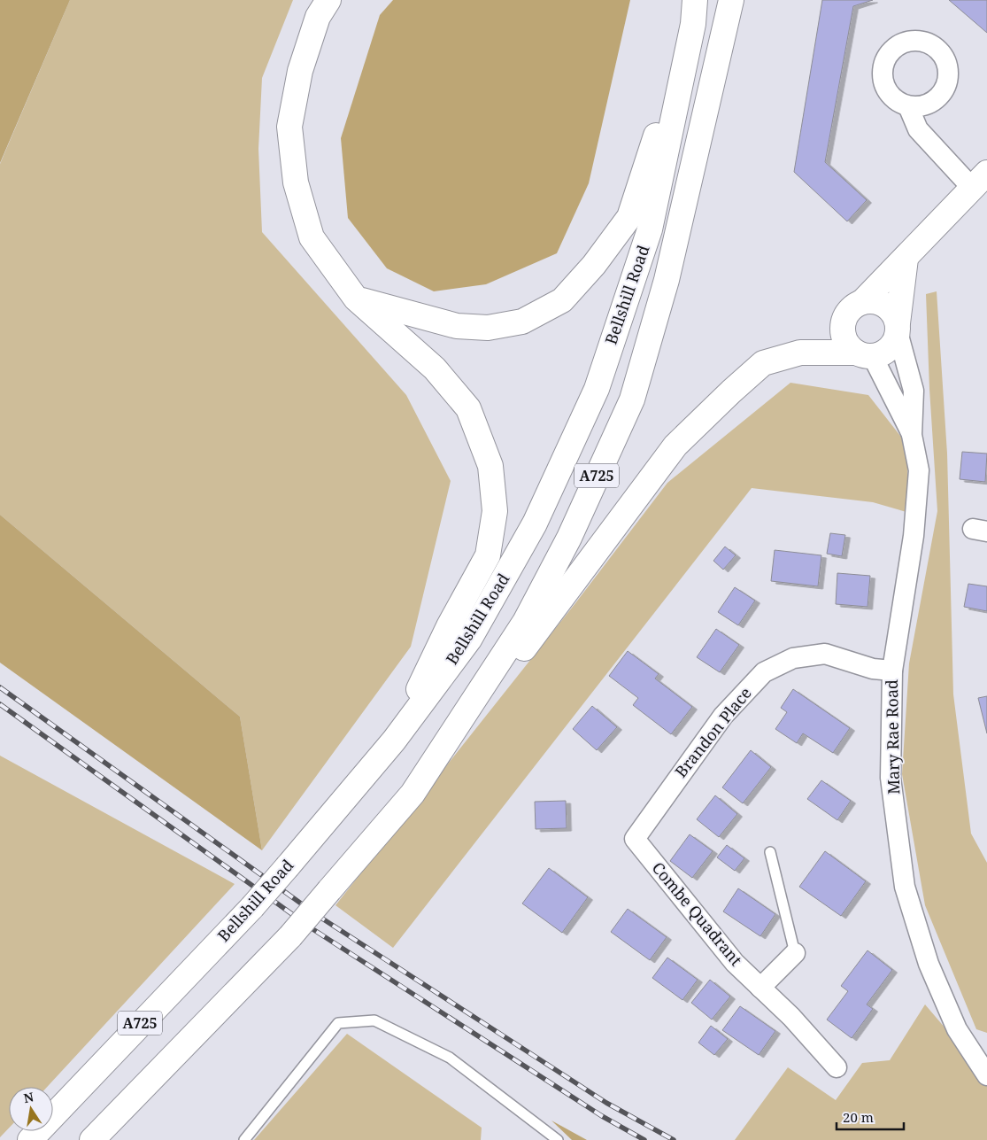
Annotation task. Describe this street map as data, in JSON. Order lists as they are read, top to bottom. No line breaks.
{"streets":{"main road":["Bellshill Road","A725"],"street":["Brandon Place","Mary Rae Road","Combe Quadrant"]},"crossings":[["Brandon Place","Mary Rae Road"],["Brandon Place","Combe Quadrant"]],"scale_bar":"20 m","north":"top"}
